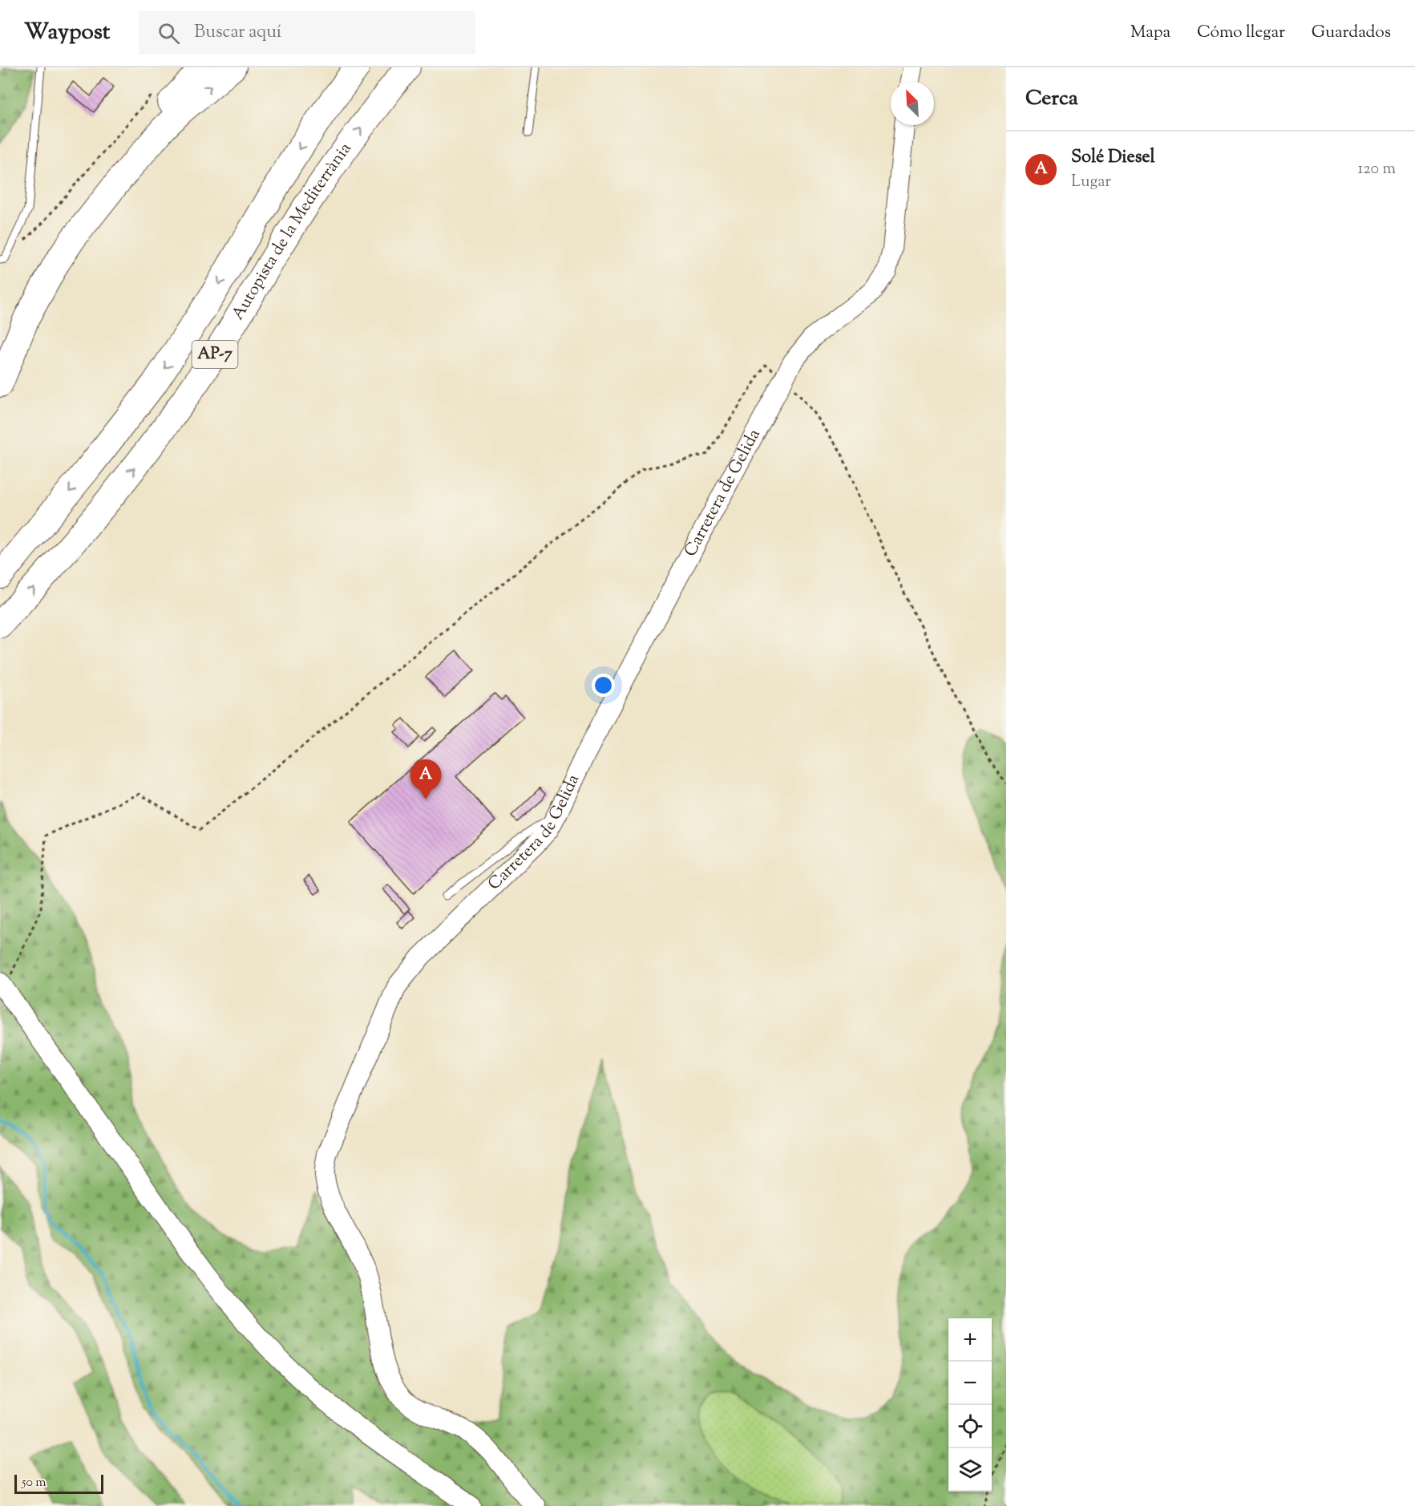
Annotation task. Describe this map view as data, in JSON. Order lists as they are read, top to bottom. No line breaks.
{"streets":{"highway":["Autopista de la Mediterrània","AP-7"],"street":["Carretera de Gelida"]},"scale_bar":"50 m","north":"top left","page":{"header":"Waypost","search":"Buscar aquí","nav":["Mapa","Cómo llegar","Guardados"],"heading":"Cerca","list":[{"mark":"A","name":"Solé Diesel","note":"Lugar","value":"120 m"}],"pins":"A","map_buttons":["+","−"],"scale":"50 m"}}
